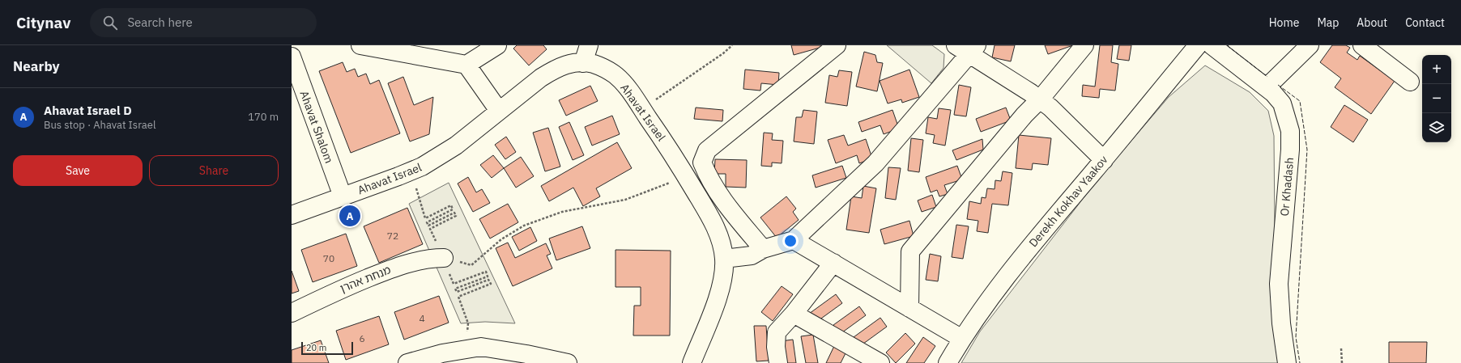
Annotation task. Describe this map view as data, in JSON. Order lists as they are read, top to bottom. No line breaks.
{"streets":{"street":["Ahavat Israel","Ahavat Shalom","Or Khadash","Derekh Kokhav Yaakov","מנחת אהרן"]},"crossings":[["Ahavat Israel","Ahavat Shalom"]],"house_numbers":["72","70","4","6"],"scale_bar":"20 m","page":{"header":"Citynav","search":"Search here","nav":["Home","Map","About","Contact"],"heading":"Nearby","map_buttons":["+","−"],"list":[{"mark":"A","name":"Ahavat Israel D","note":"Bus stop · Ahavat Israel","value":"170 m"}],"buttons":["Save","Share"],"pins":"A","scale":"20 m"}}
